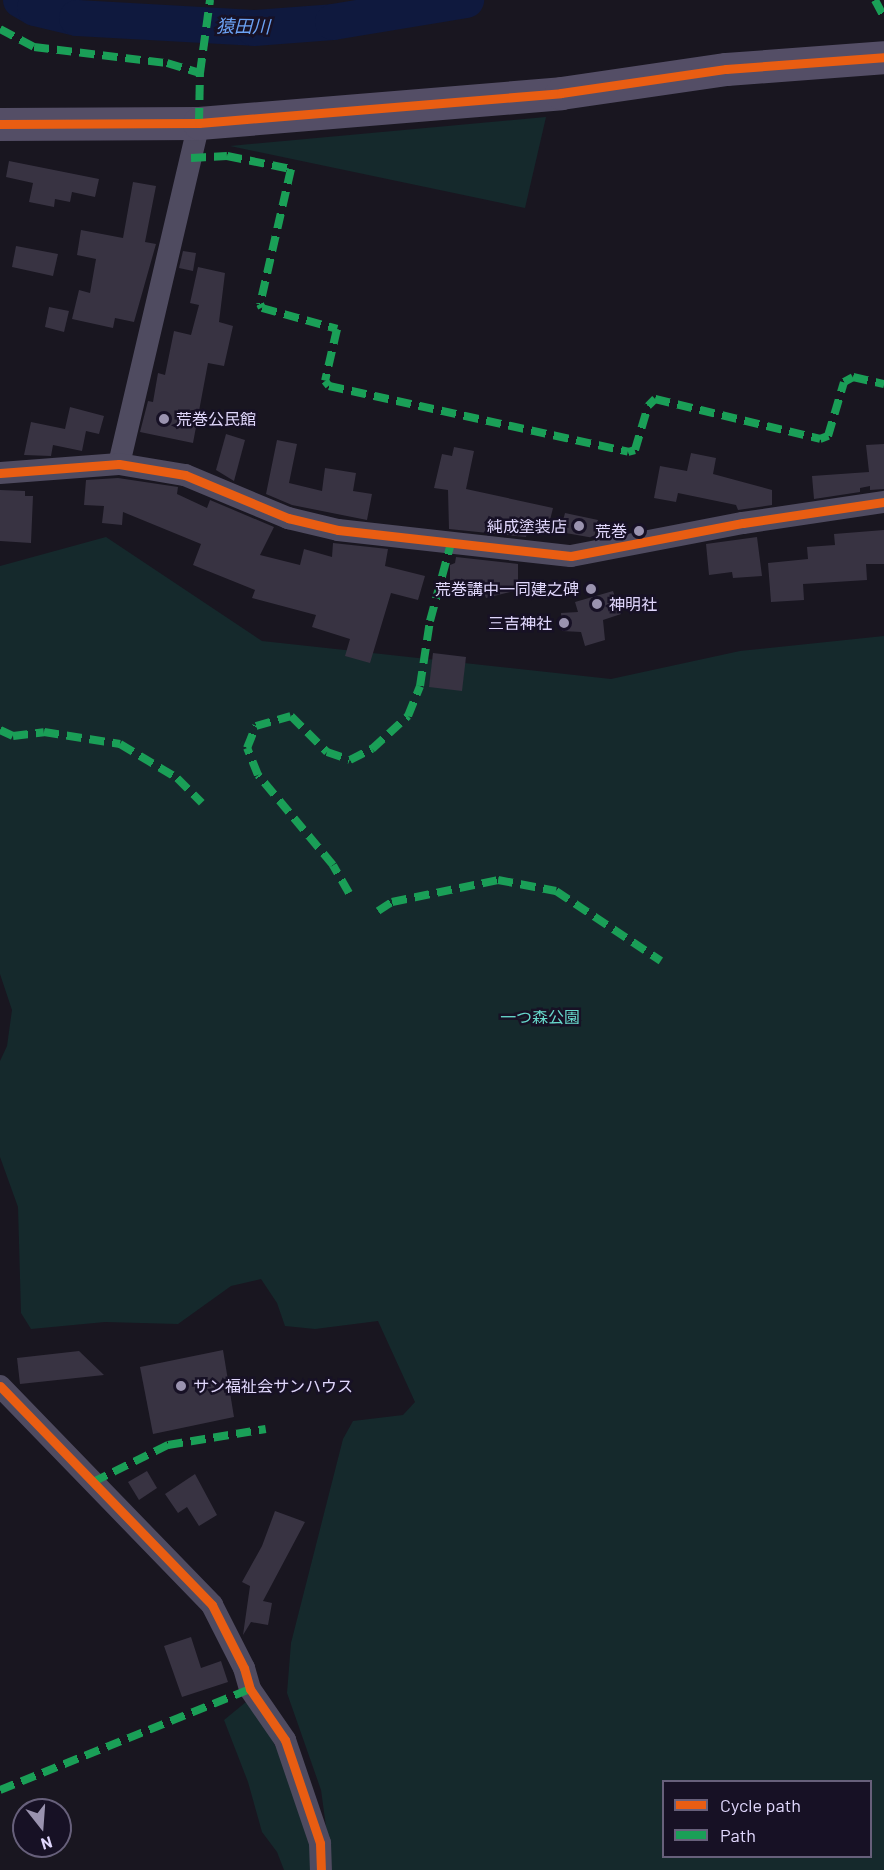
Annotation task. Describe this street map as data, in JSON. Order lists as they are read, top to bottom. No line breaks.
{"water":["猿田川"],"parks":["一つ森公園"],"places":["荒巻公民館","純成塗装店","荒巻","荒巻講中一同建之碑","神明社","三吉神社","サン福祉会サンハウス"],"legend":["Cycle path","Path"],"north":"bottom"}
